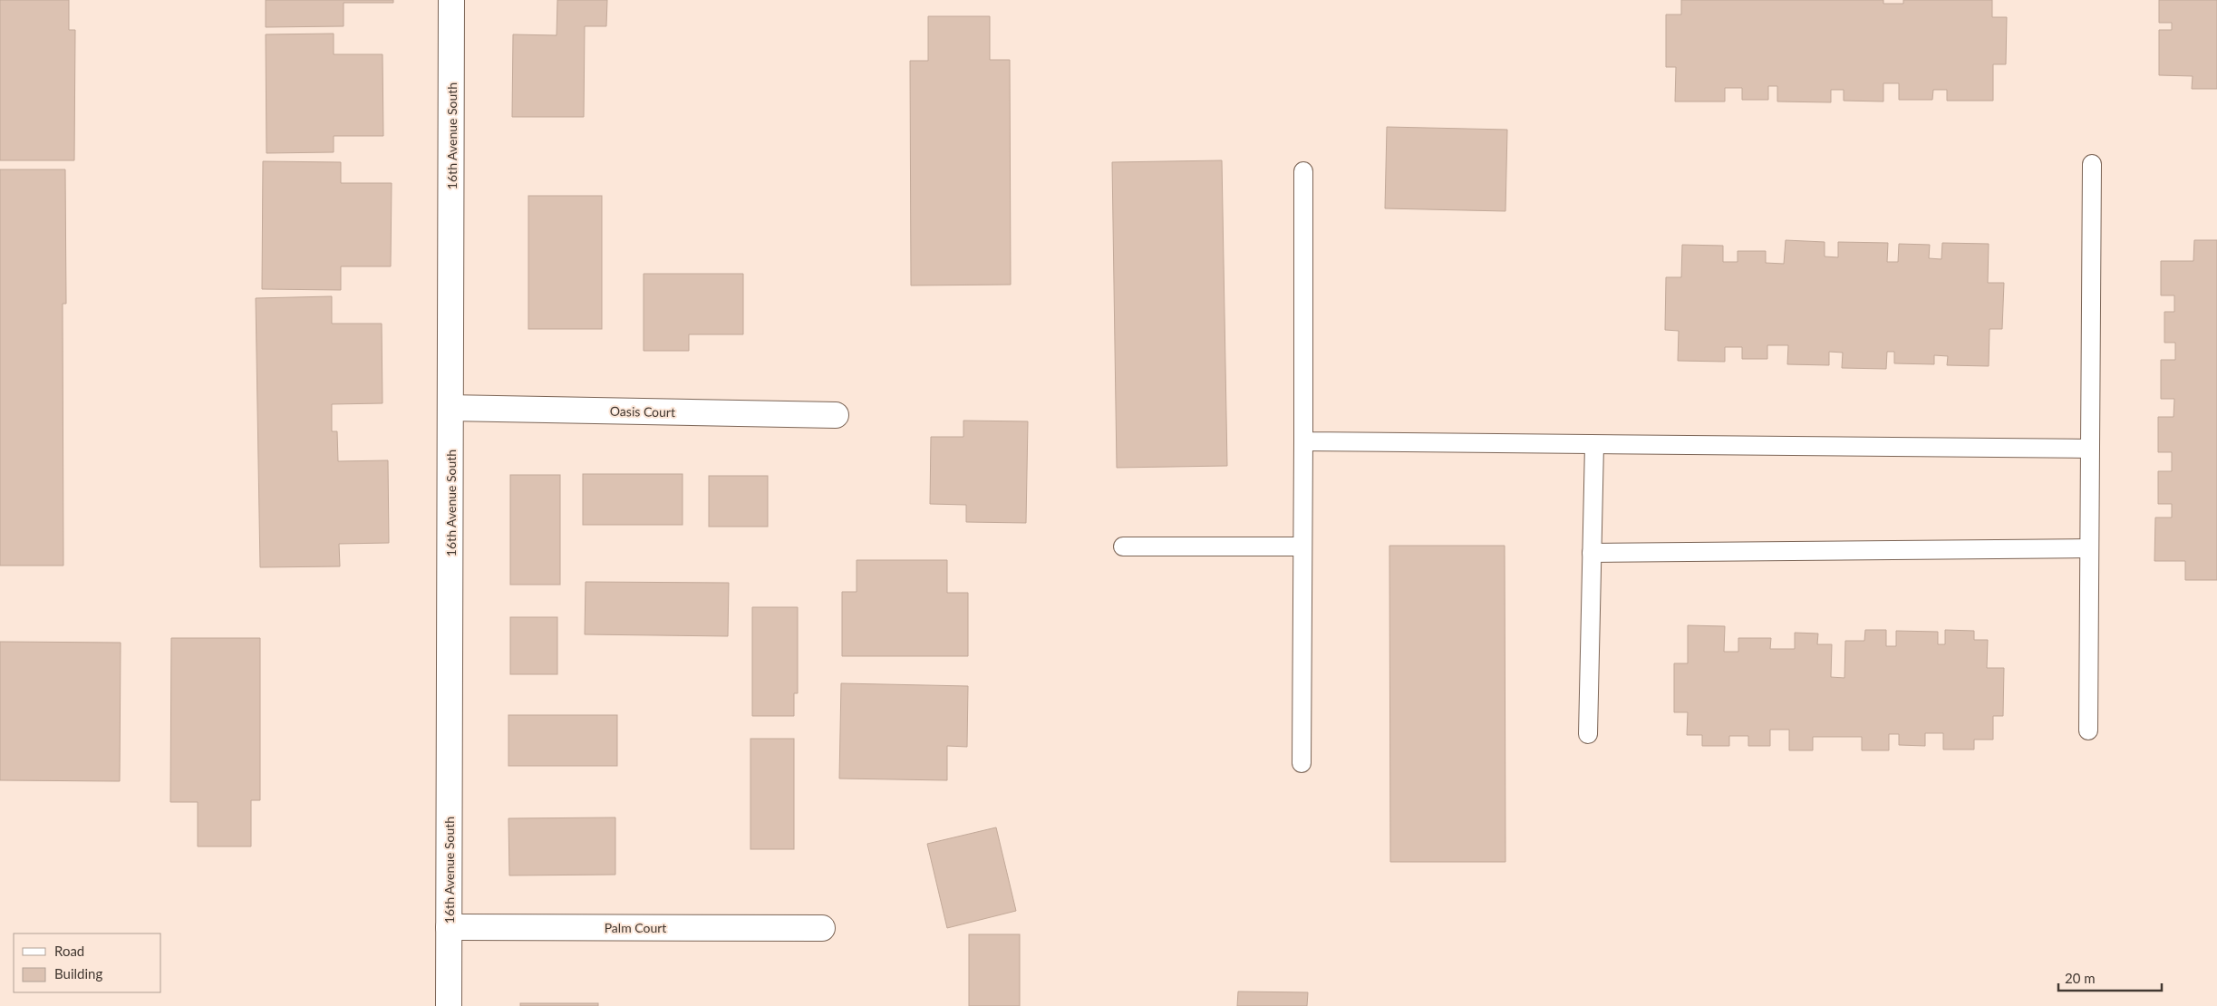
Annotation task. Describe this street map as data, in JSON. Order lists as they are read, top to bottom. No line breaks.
{"streets":{"street":["16th Avenue South","Oasis Court","Palm Court"]},"crossings":[["16th Avenue South","Oasis Court"],["16th Avenue South","Palm Court"]],"legend":["Road","Building"],"scale_bar":"20 m"}
